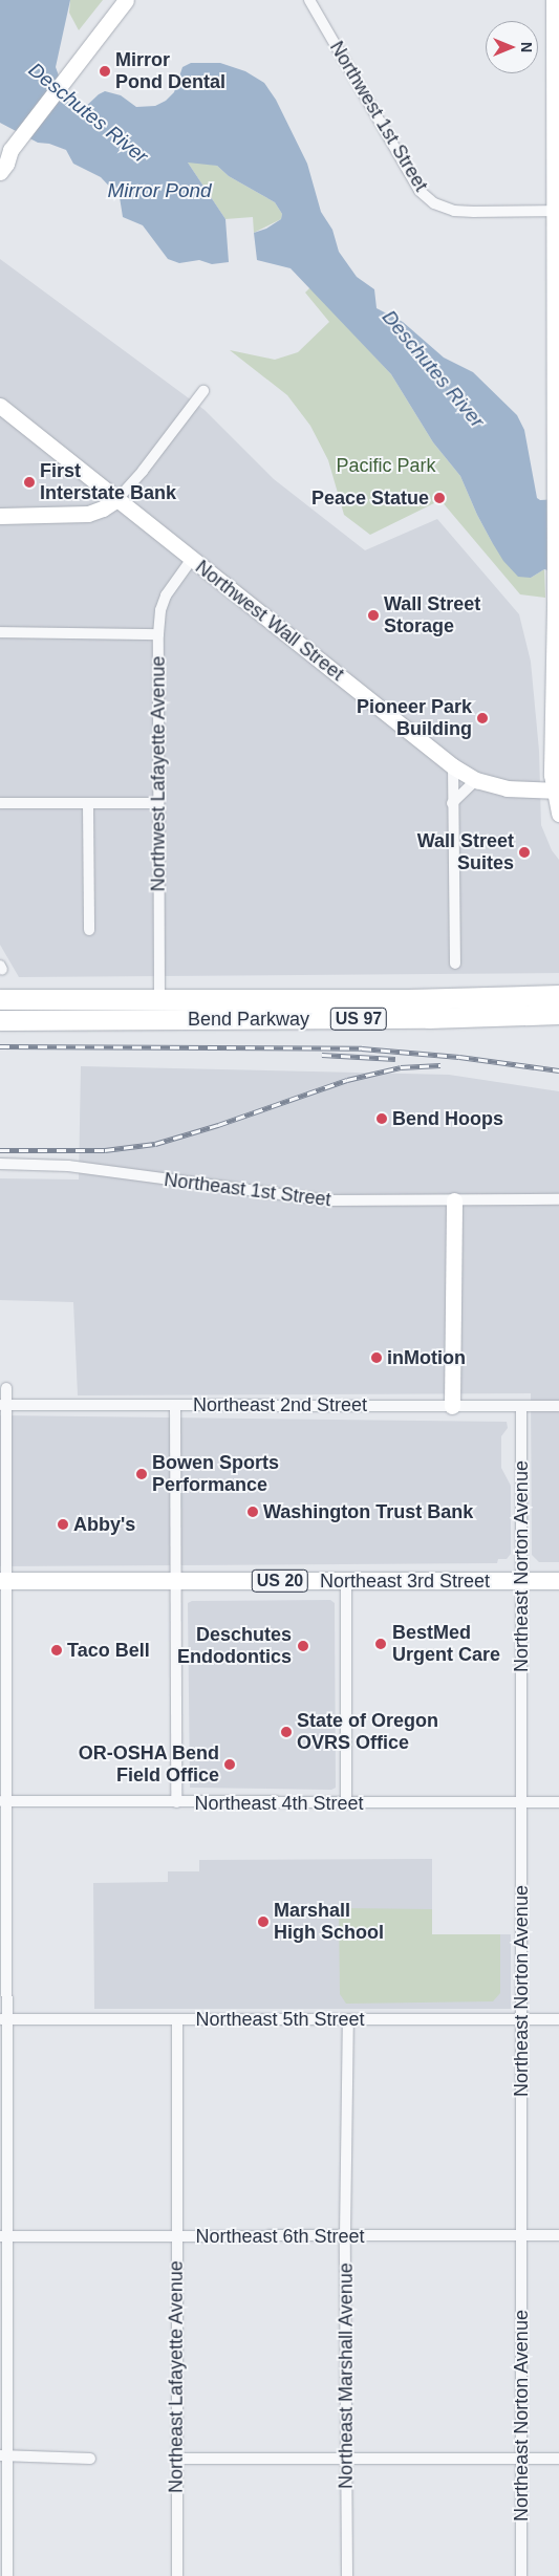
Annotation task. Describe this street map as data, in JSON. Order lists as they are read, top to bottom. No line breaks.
{"streets":{"highway":["Bend Parkway","US 97"],"main road":["Northwest Wall Street","US 20","Northeast 3rd Street"],"street":["Northwest 1st Street","Northwest Lafayette Avenue","Northeast 1st Street","Northeast 2nd Street","Northeast Norton Avenue","Northeast 4th Street","Northeast 5th Street","Northeast 6th Street","Northeast Marshall Avenue","Northeast Lafayette Avenue"]},"crossings":[["Northwest Wall Street","Northwest Lafayette Avenue"],["Northwest Lafayette Avenue","Bend Parkway"],["Northeast 2nd Street","Northeast Norton Avenue"],["Northeast Norton Avenue","Northeast 3rd Street"],["Northeast Norton Avenue","Northeast 4th Street"],["Northeast Norton Avenue","Northeast 5th Street"],["Northeast Norton Avenue","Northeast 6th Street"],["Northeast 5th Street","Northeast Marshall Avenue"],["Northeast 5th Street","Northeast Lafayette Avenue"],["Northeast 6th Street","Northeast Marshall Avenue"],["Northeast 6th Street","Northeast Lafayette Avenue"]],"water":["Deschutes River","Mirror Pond"],"parks":["Pacific Park"],"places":["Mirror Pond Dental","First Interstate Bank","Peace Statue","Wall Street Storage","Pioneer Park Building","Wall Street Suites","Bend Hoops","inMotion","Bowen Sports Performance","Washington Trust Bank","Abby's","BestMed Urgent Care","Deschutes Endodontics","Taco Bell","State of Oregon OVRS Office","OR-OSHA Bend Field Office","Marshall High School"],"north":"right"}
